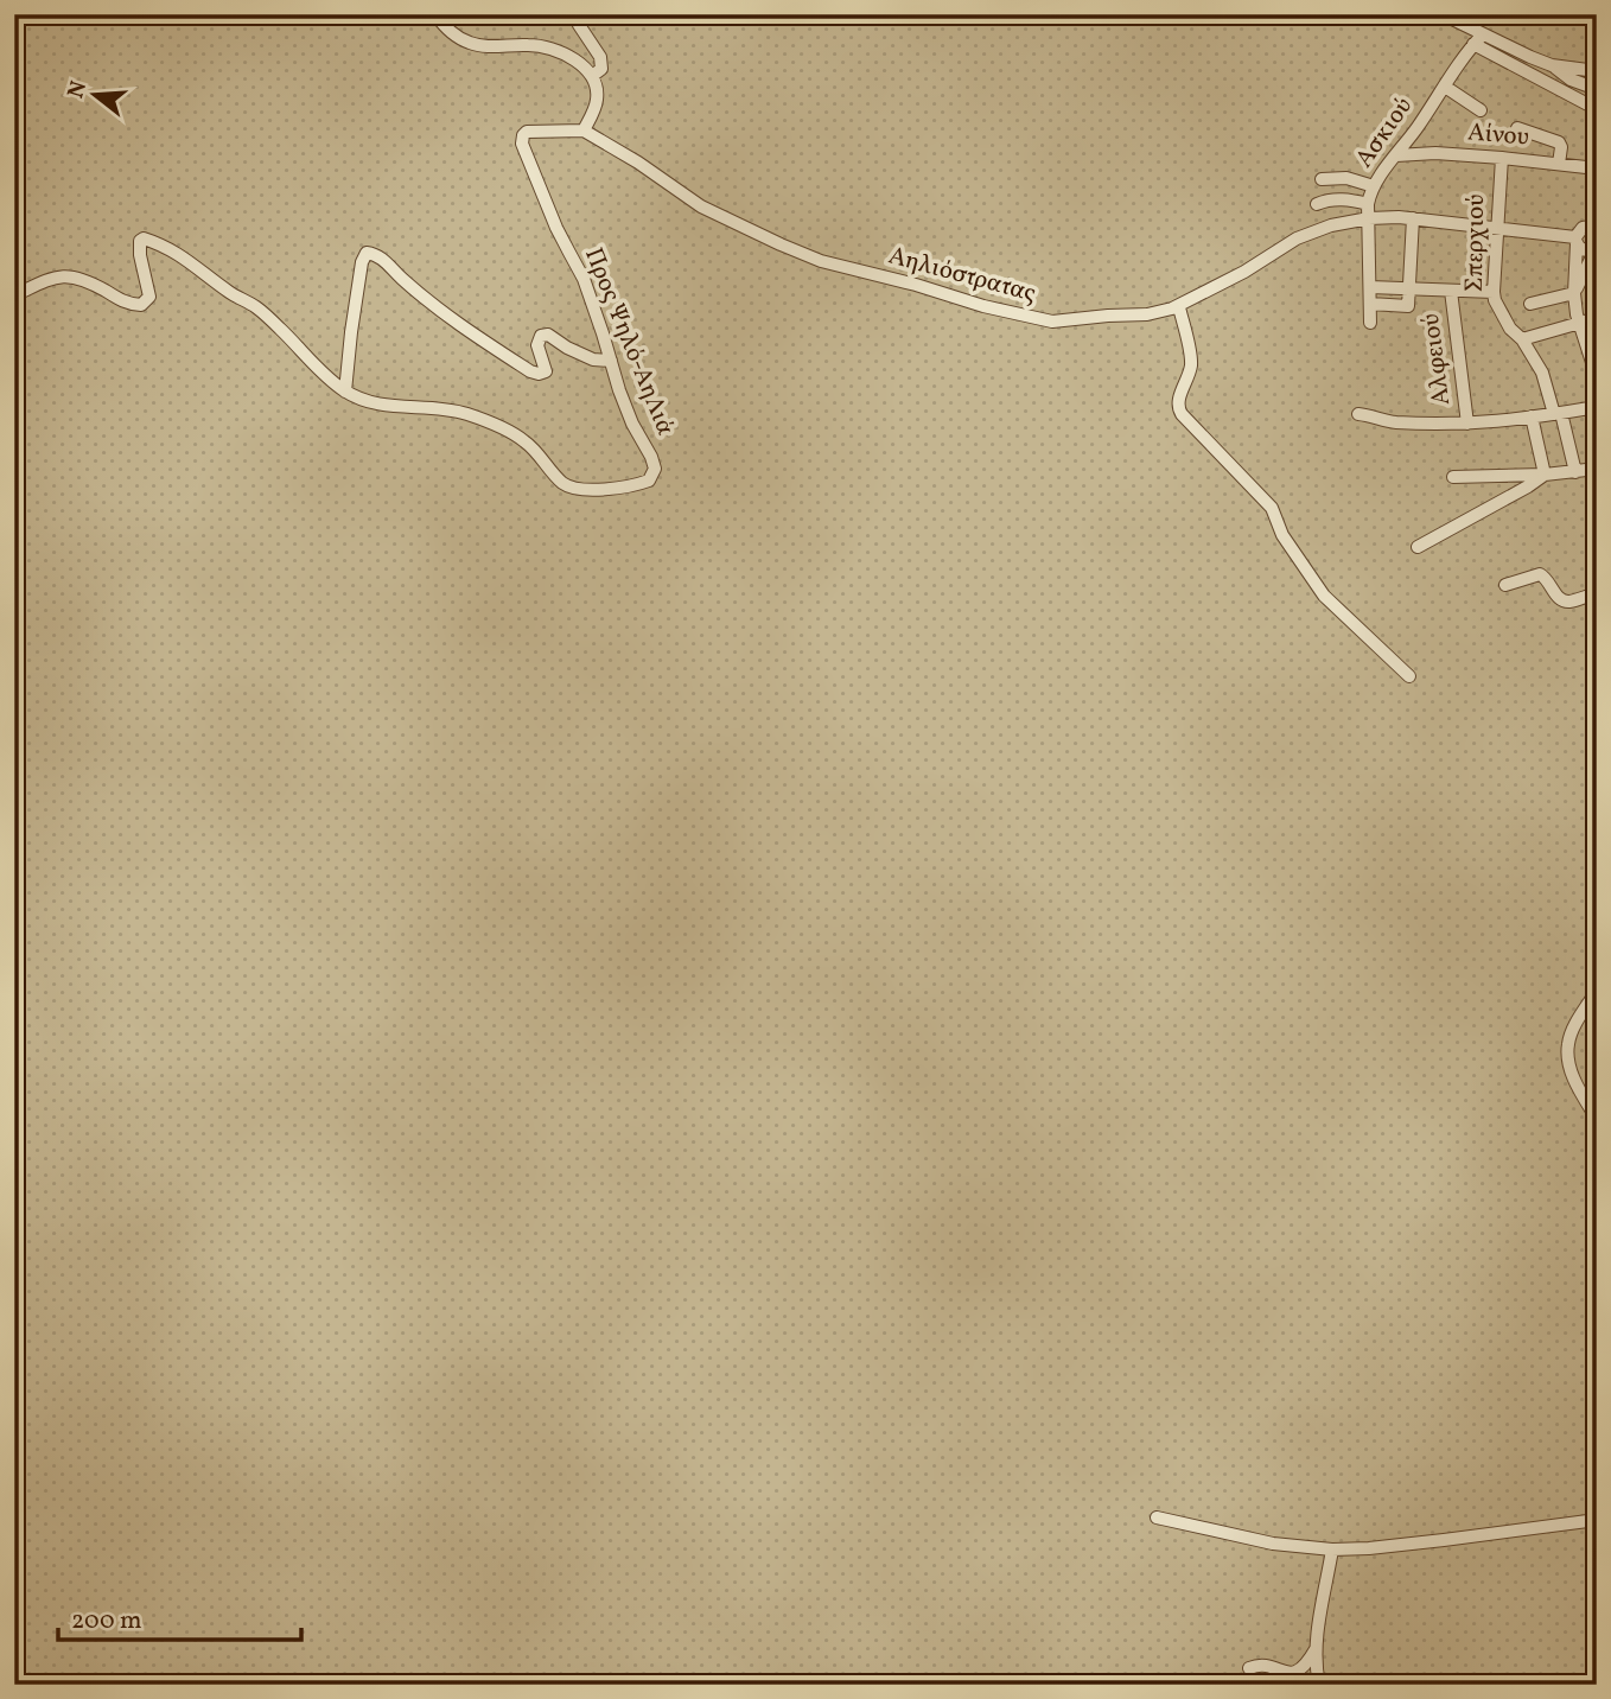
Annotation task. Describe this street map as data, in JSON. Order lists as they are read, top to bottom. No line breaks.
{"streets":{"street":["Ασκιού","Αίνου","Σπερχιού","Αηλιόστρατας","Προς Ψηλό-ΑηΛιά","Αλφειού"]},"crossings":[["Ασκιού","Αίνου"],["Ασκιού","Αηλιόστρατας"],["Αίνου","Σπερχιού"],["Σπερχιού","Αηλιόστρατας"],["Αηλιόστρατας","Προς Ψηλό-ΑηΛιά"]],"scale_bar":"200 m","north":"left"}
